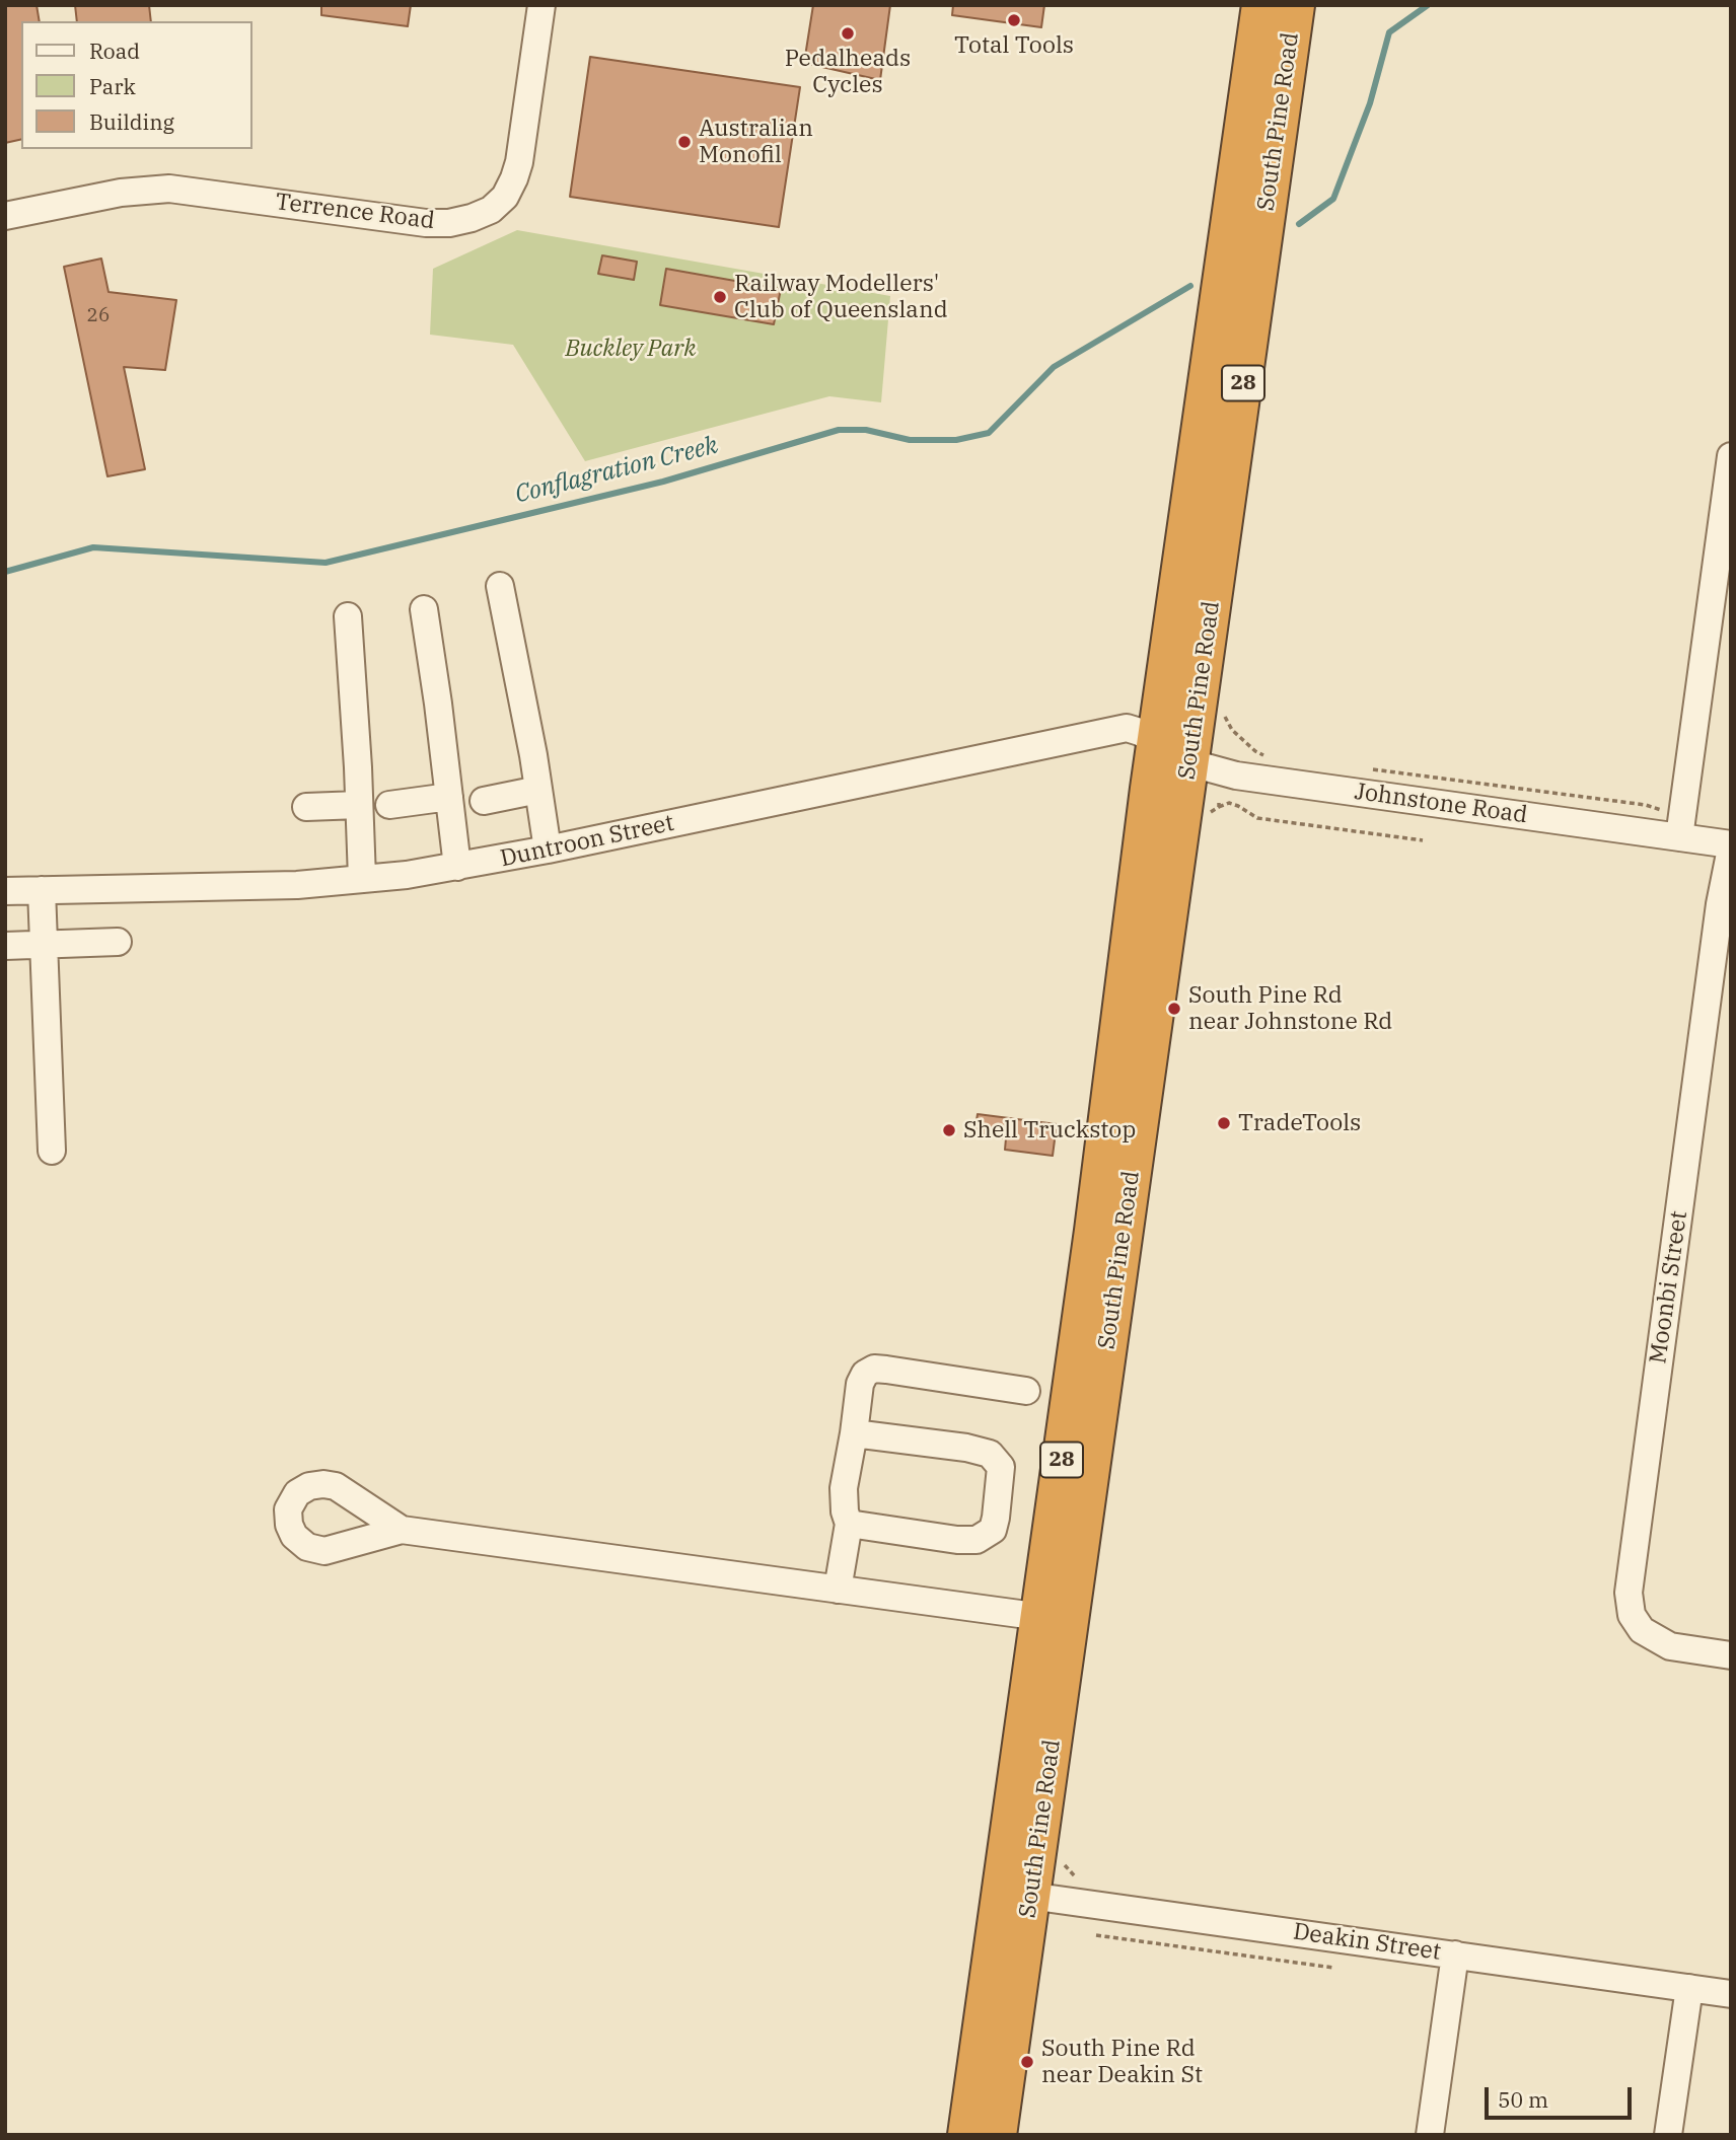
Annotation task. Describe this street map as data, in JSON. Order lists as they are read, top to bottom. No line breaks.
{"streets":{"highway":["South Pine Road","28"],"street":["Terrence Road","Johnstone Road","Duntroon Street","Moonbi Street","Deakin Street"]},"crossings":[["South Pine Road","Johnstone Road"],["South Pine Road","Duntroon Street"],["South Pine Road","Deakin Street"],["Johnstone Road","Duntroon Street"],["Johnstone Road","Moonbi Street"]],"water":["Conflagration Creek"],"parks":["Buckley Park"],"places":["Total Tools","Pedalheads Cycles","Australian Monofil","Railway Modellers' Club of Queensland","South Pine Rd near Johnstone Rd","TradeTools","Shell Truckstop","South Pine Rd near Deakin St"],"house_numbers":["26"],"legend":["Road","Park","Building"],"scale_bar":"50 m"}
